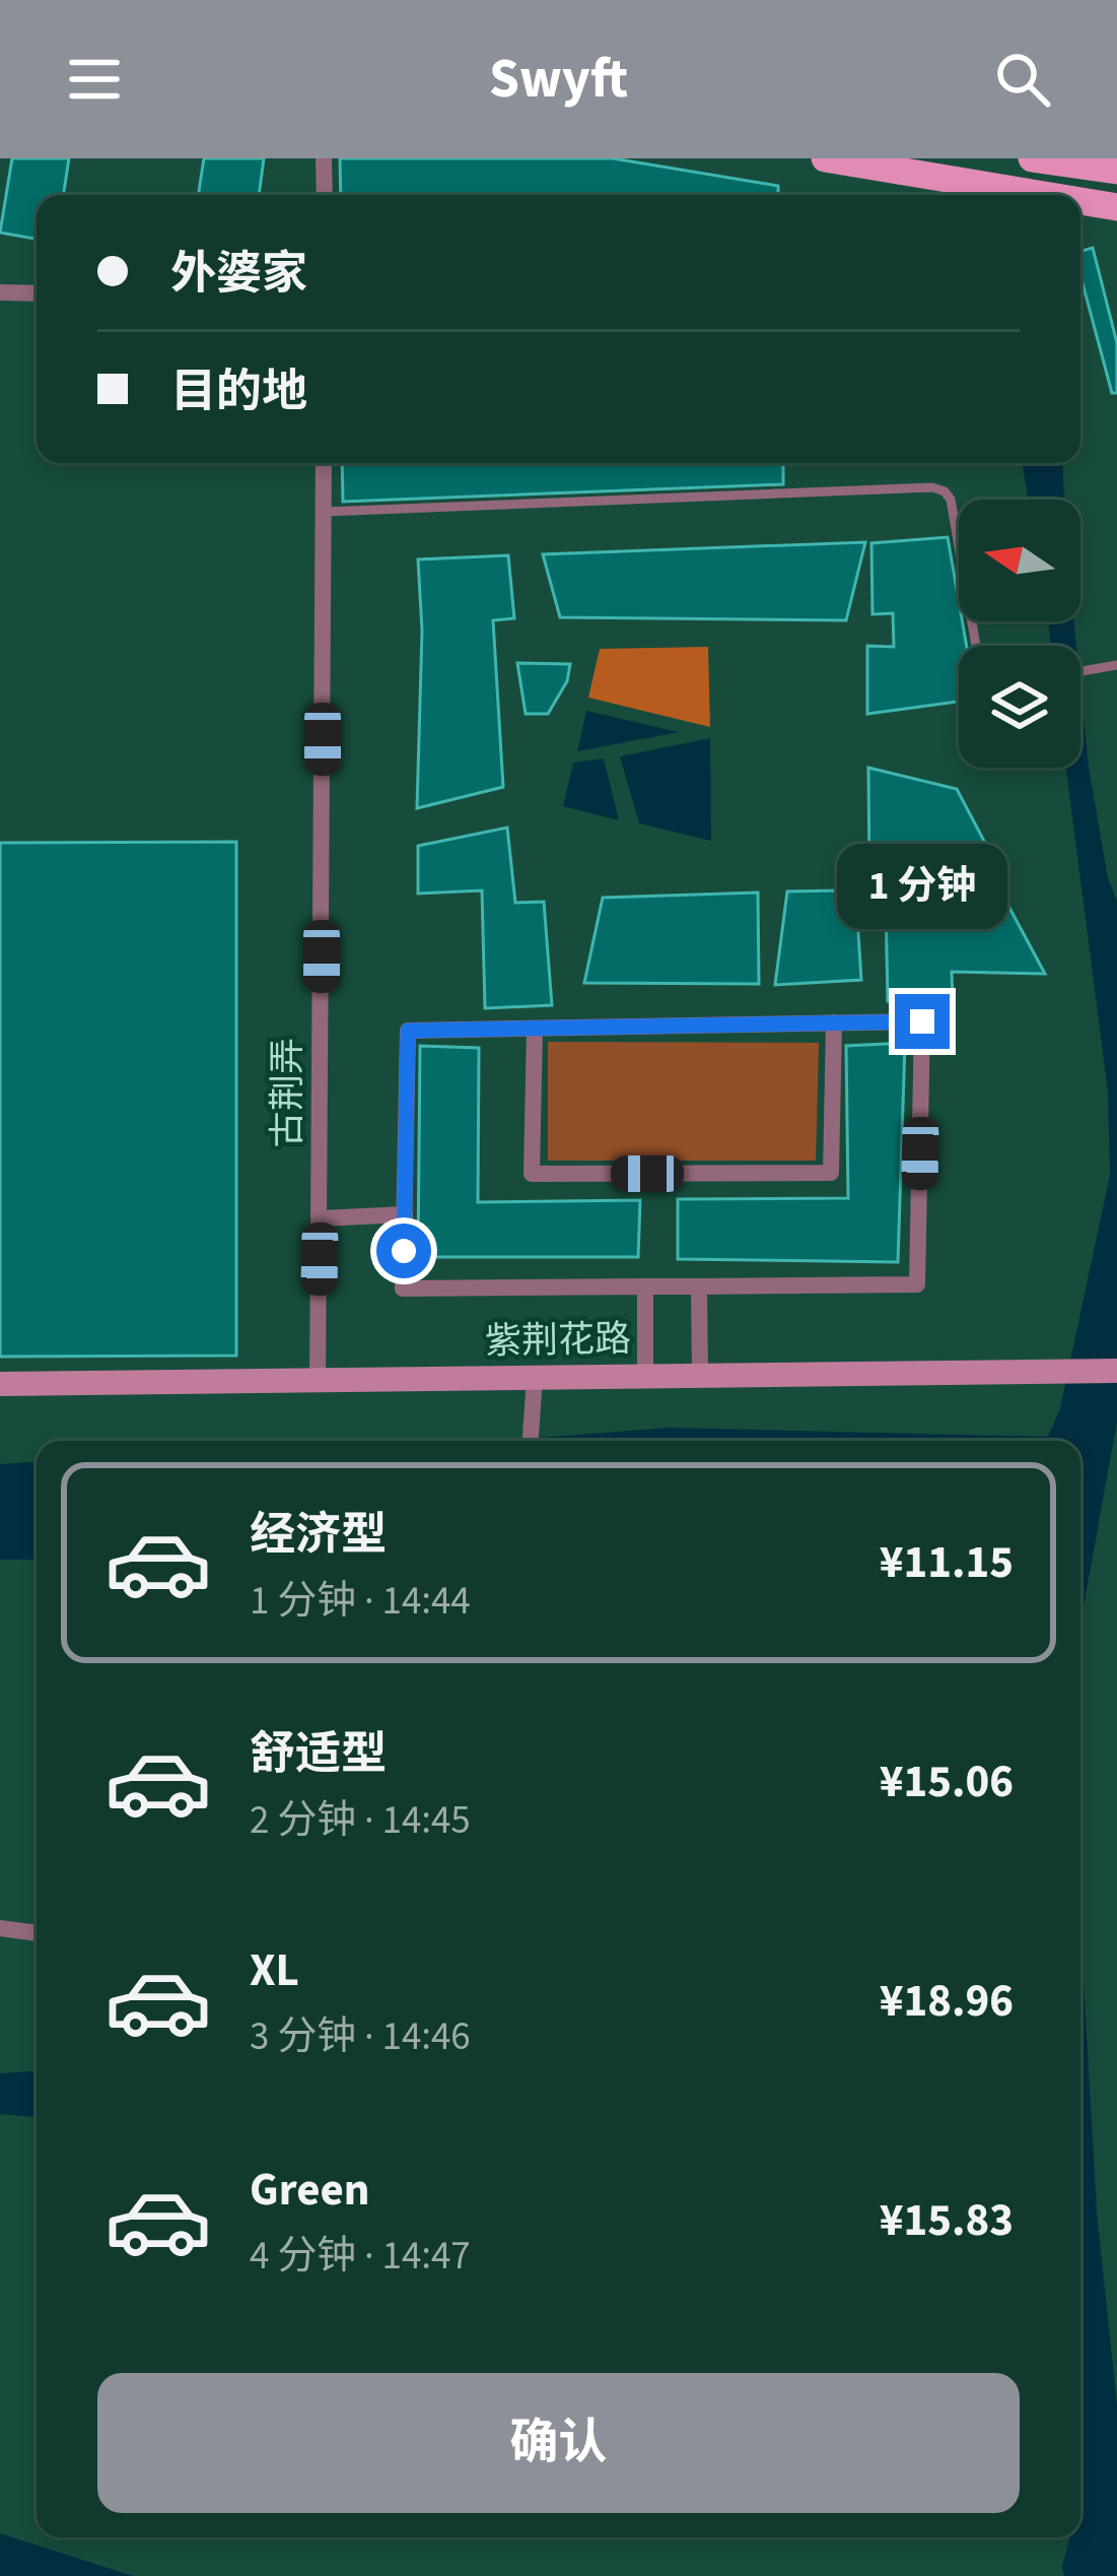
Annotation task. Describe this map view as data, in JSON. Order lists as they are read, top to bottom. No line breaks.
{"streets":{"street":["古荆弄","紫荆花路"]},"crossings":[["古荆弄","紫荆花路"]],"north":"left","page":{"header":"Swyft","banner":["外婆家","目的地"],"bubble":"1 分钟","list":[{"name":"经济型","note":"1 分钟 · 14:44","value":"¥11.15"},{"name":"舒适型","note":"2 分钟 · 14:45","value":"¥15.06"},{"name":"XL","note":"3 分钟 · 14:46","value":"¥18.96"},{"name":"Green","note":"4 分钟 · 14:47","value":"¥15.83"}],"buttons":"确认"}}
